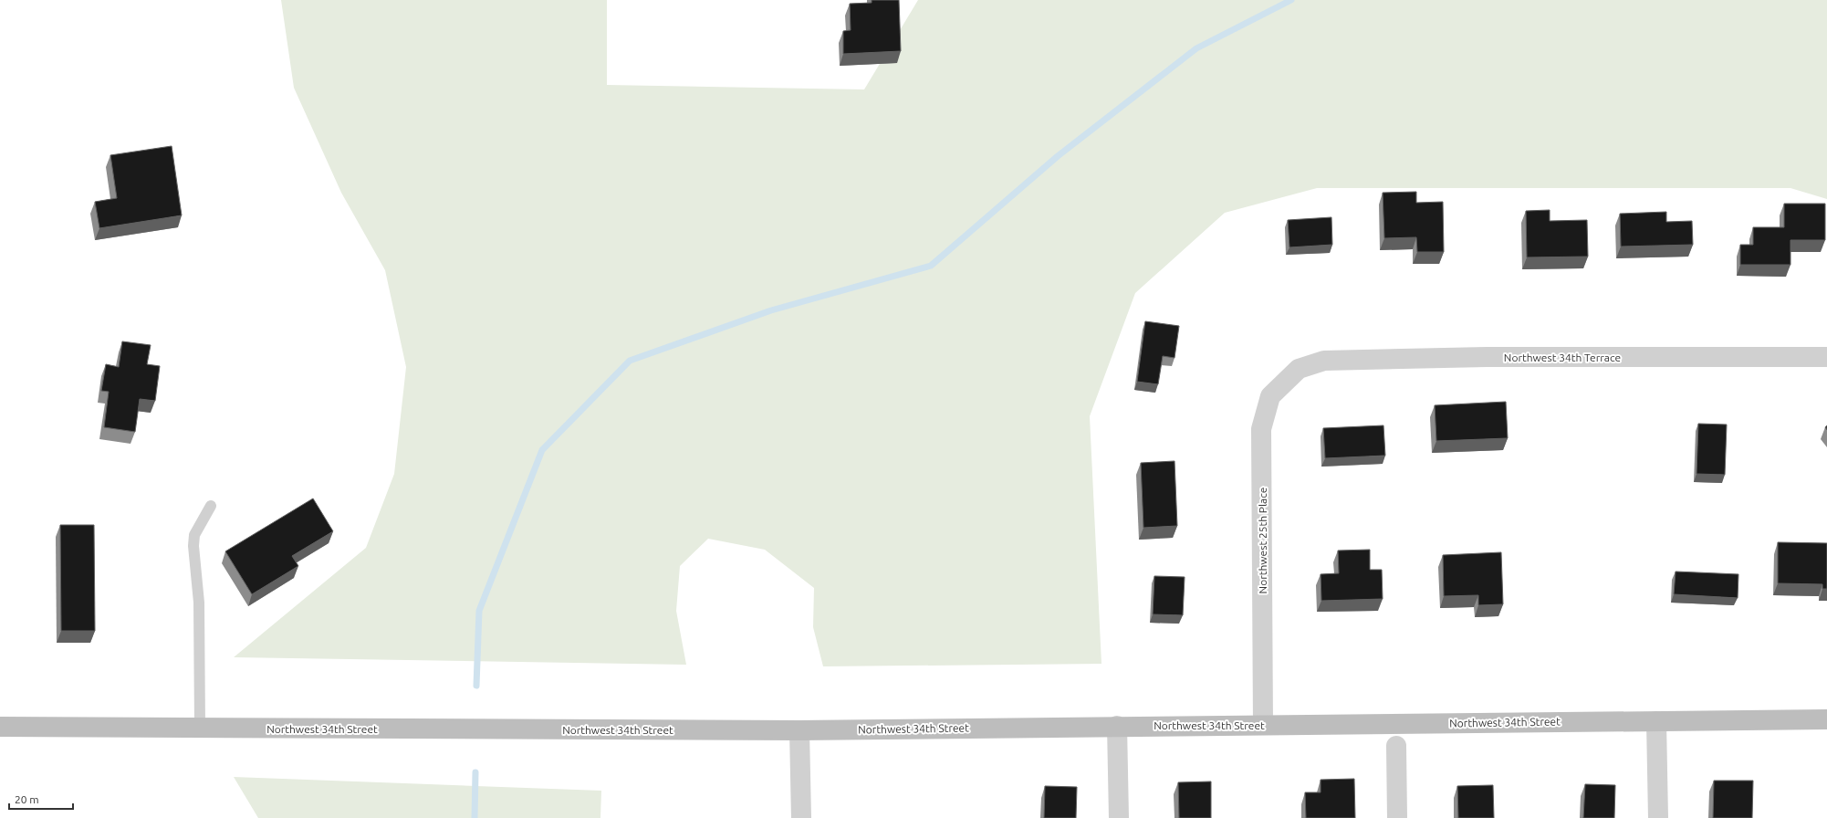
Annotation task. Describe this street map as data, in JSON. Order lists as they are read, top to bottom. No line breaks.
{"streets":{"main road":["Northwest 34th Street"],"street":["Northwest 34th Terrace","Northwest 25th Place"]},"crossings":[["Northwest 34th Terrace","Northwest 25th Place"],["Northwest 25th Place","Northwest 34th Street"]],"scale_bar":"20 m"}
